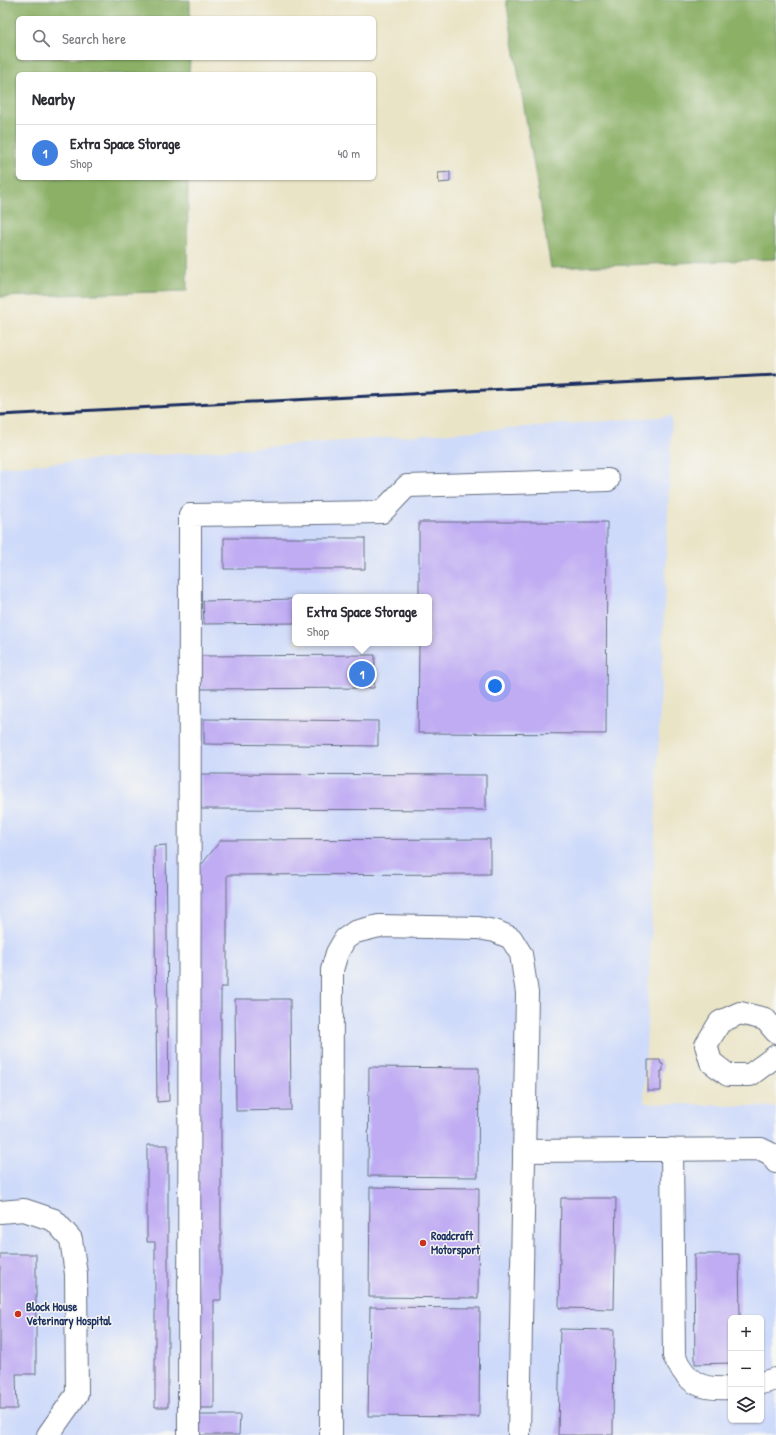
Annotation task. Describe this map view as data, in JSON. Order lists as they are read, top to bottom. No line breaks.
{"places":["Roadcraft Motorsport","Block House Veterinary Hospital"],"page":{"search":"Search here","heading":"Nearby","list":[{"mark":"1","name":"Extra Space Storage","note":"Shop","value":"40 m"}],"popup":["Extra Space Storage","Shop"],"pins":"1","map_buttons":["+","−"]}}
